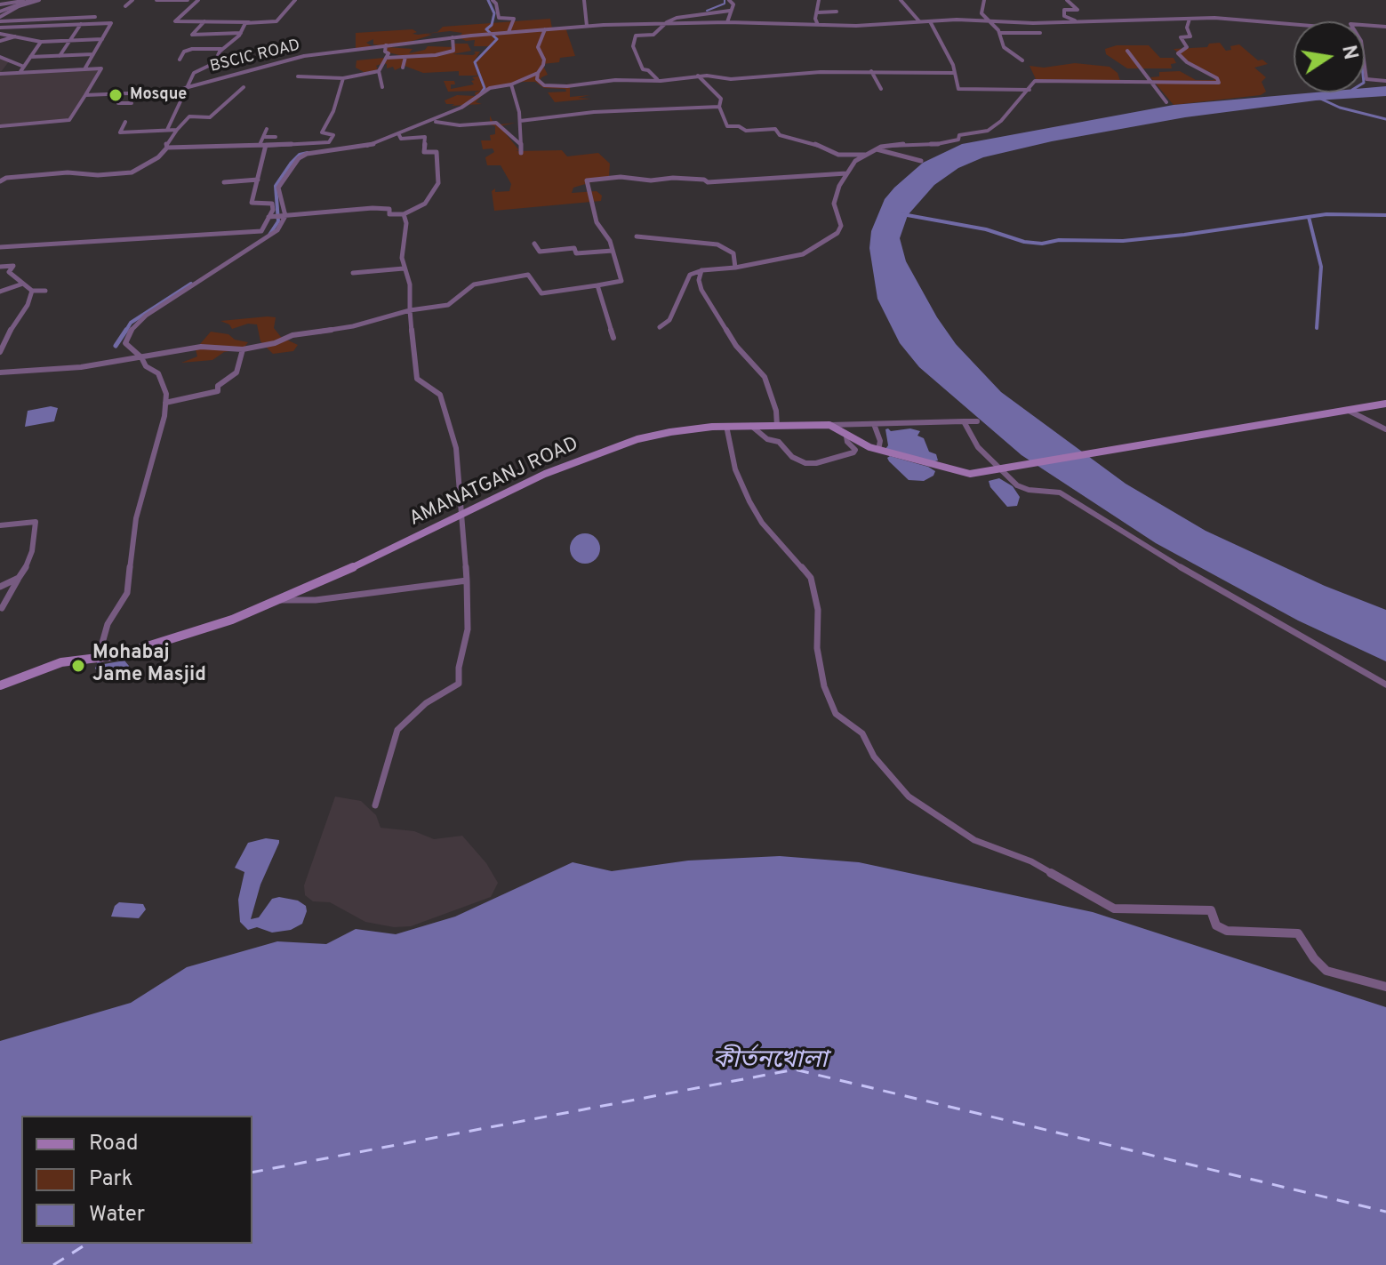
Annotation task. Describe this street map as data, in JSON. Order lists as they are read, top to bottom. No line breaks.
{"streets":{"main road":["AMANATGANJ ROAD"],"street":["BSCIC ROAD"]},"water":["কীর্তনখোলা"],"places":["Mosque","Mohabaj Jame Masjid"],"legend":["Road","Park","Water"],"north":"right"}
